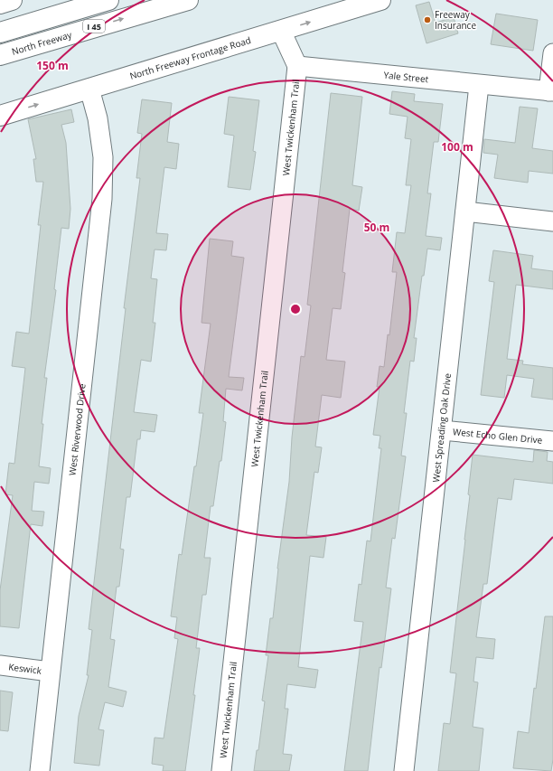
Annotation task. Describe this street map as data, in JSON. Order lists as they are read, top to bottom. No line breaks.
{"streets":{"main road":["I 45","North Freeway","North Freeway Frontage Road"],"street":["Yale Street","West Twickenham Trail","West Spreading Oak Drive","West Riverwood Drive","West Echo Glen Drive","Keswick"]},"crossings":[["North Freeway Frontage Road","West Riverwood Drive"],["Yale Street","West Twickenham Trail"],["Yale Street","West Spreading Oak Drive"],["West Spreading Oak Drive","West Echo Glen Drive"],["West Riverwood Drive","Keswick"]],"places":["Freeway Insurance"],"rings":["150 m","100 m","50 m"]}
